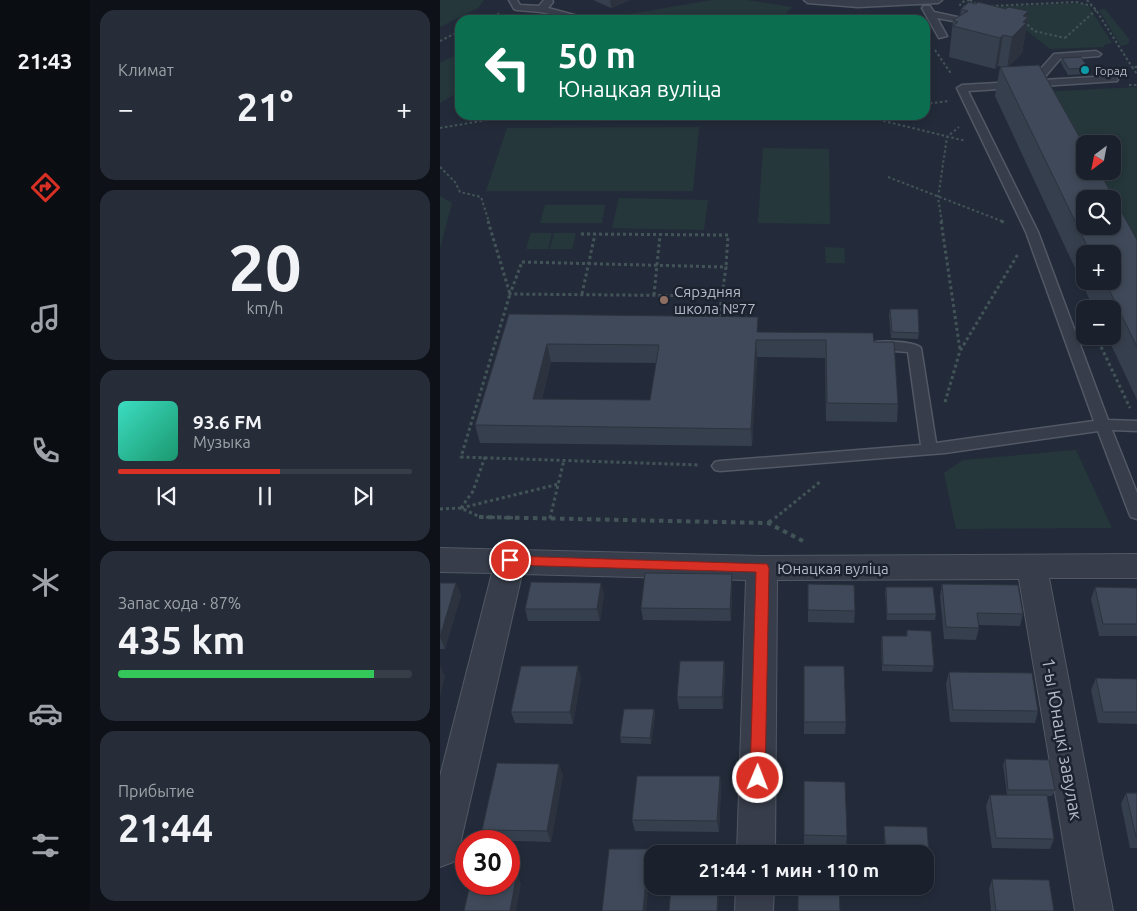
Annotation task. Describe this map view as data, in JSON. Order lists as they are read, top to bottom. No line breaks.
{"streets":{"street":["Юнацкая вуліца","1-ы Юнацкі завулак"]},"crossings":[["Юнацкая вуліца","1-ы Юнацкі завулак"]],"places":["Горад","Сярэдняя школа №77"],"north":"bottom left","page":{"tabs":"21:43","tile":["Климат",["20","km/h"],["Запас хода · 87%","435 km"],["Прибытие","21:44"]],"turn":["50 m","Юнацкая вуліца"],"heat":["−","21°","+"],"map_buttons":["+","−"],"song":["93.6 FM","Музыка"],"limit":"30","trip":"21:44 · 1 мин · 110 m"}}
